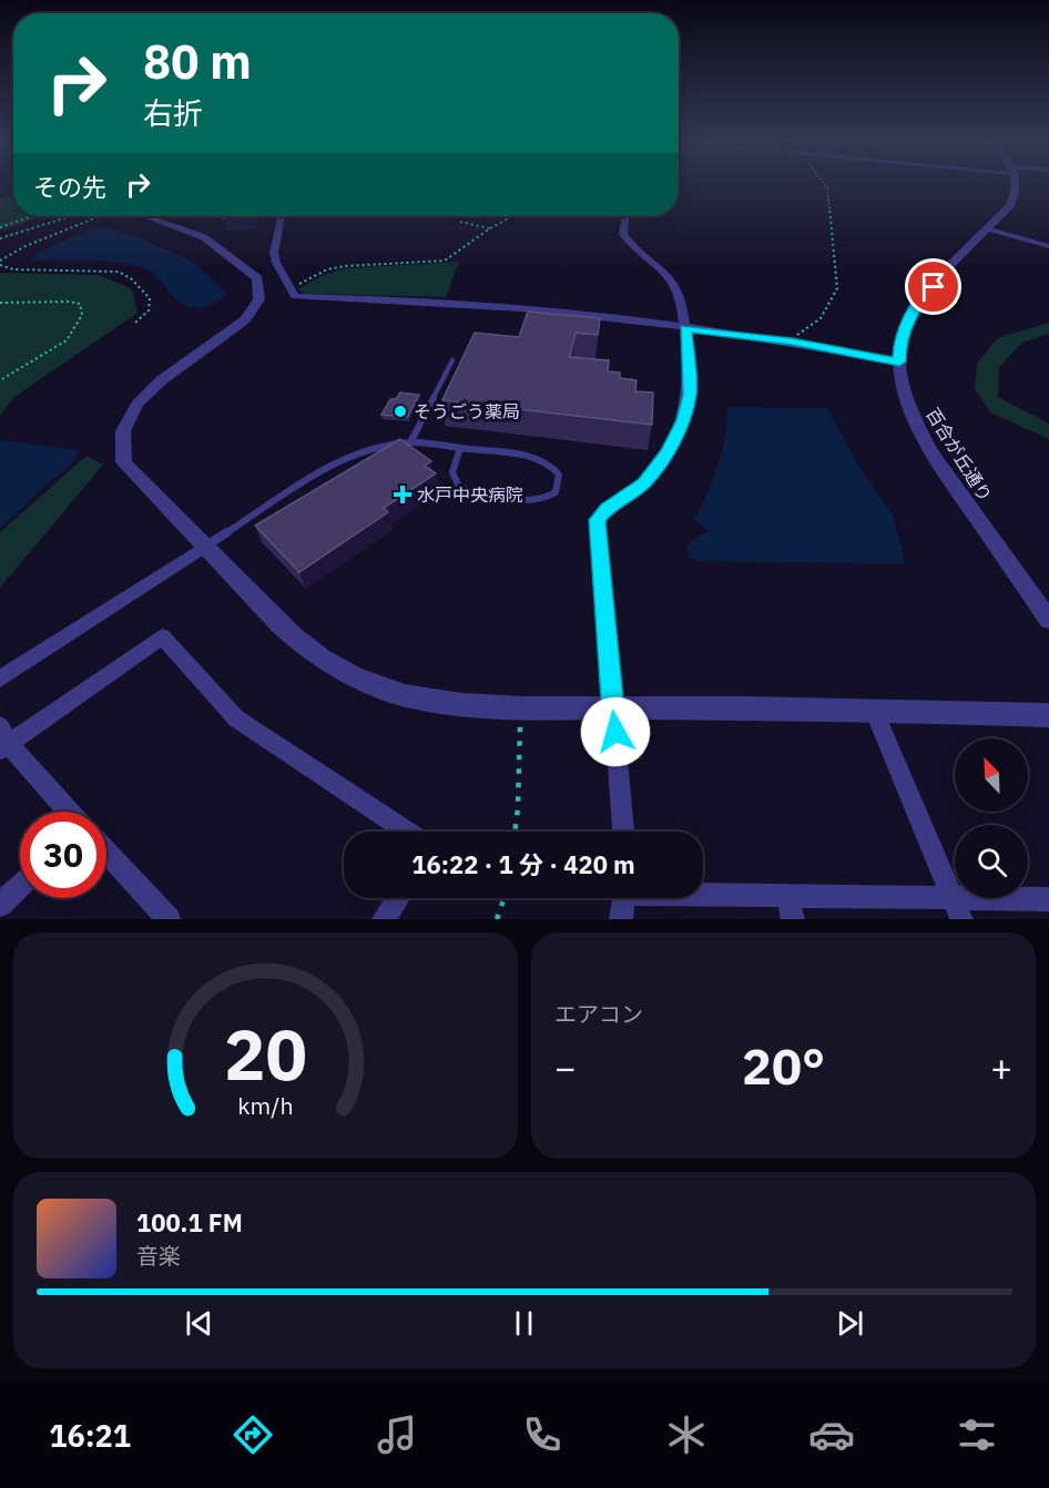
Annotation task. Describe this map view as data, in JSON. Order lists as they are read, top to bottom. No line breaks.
{"streets":{"street":["百合が丘通り"]},"places":{"other":["そうごう薬局"],"health":["水戸中央病院"]},"north":"top left","page":{"turn":["80 m","右折"],"then":"その先","limit":"30","trip":"16:22 · 1 分 · 420 m","tile":"エアコン","heat":["−","20°","+"],"song":["100.1 FM","音楽"],"tabs":"16:21","gauge":["20","km/h"]}}
